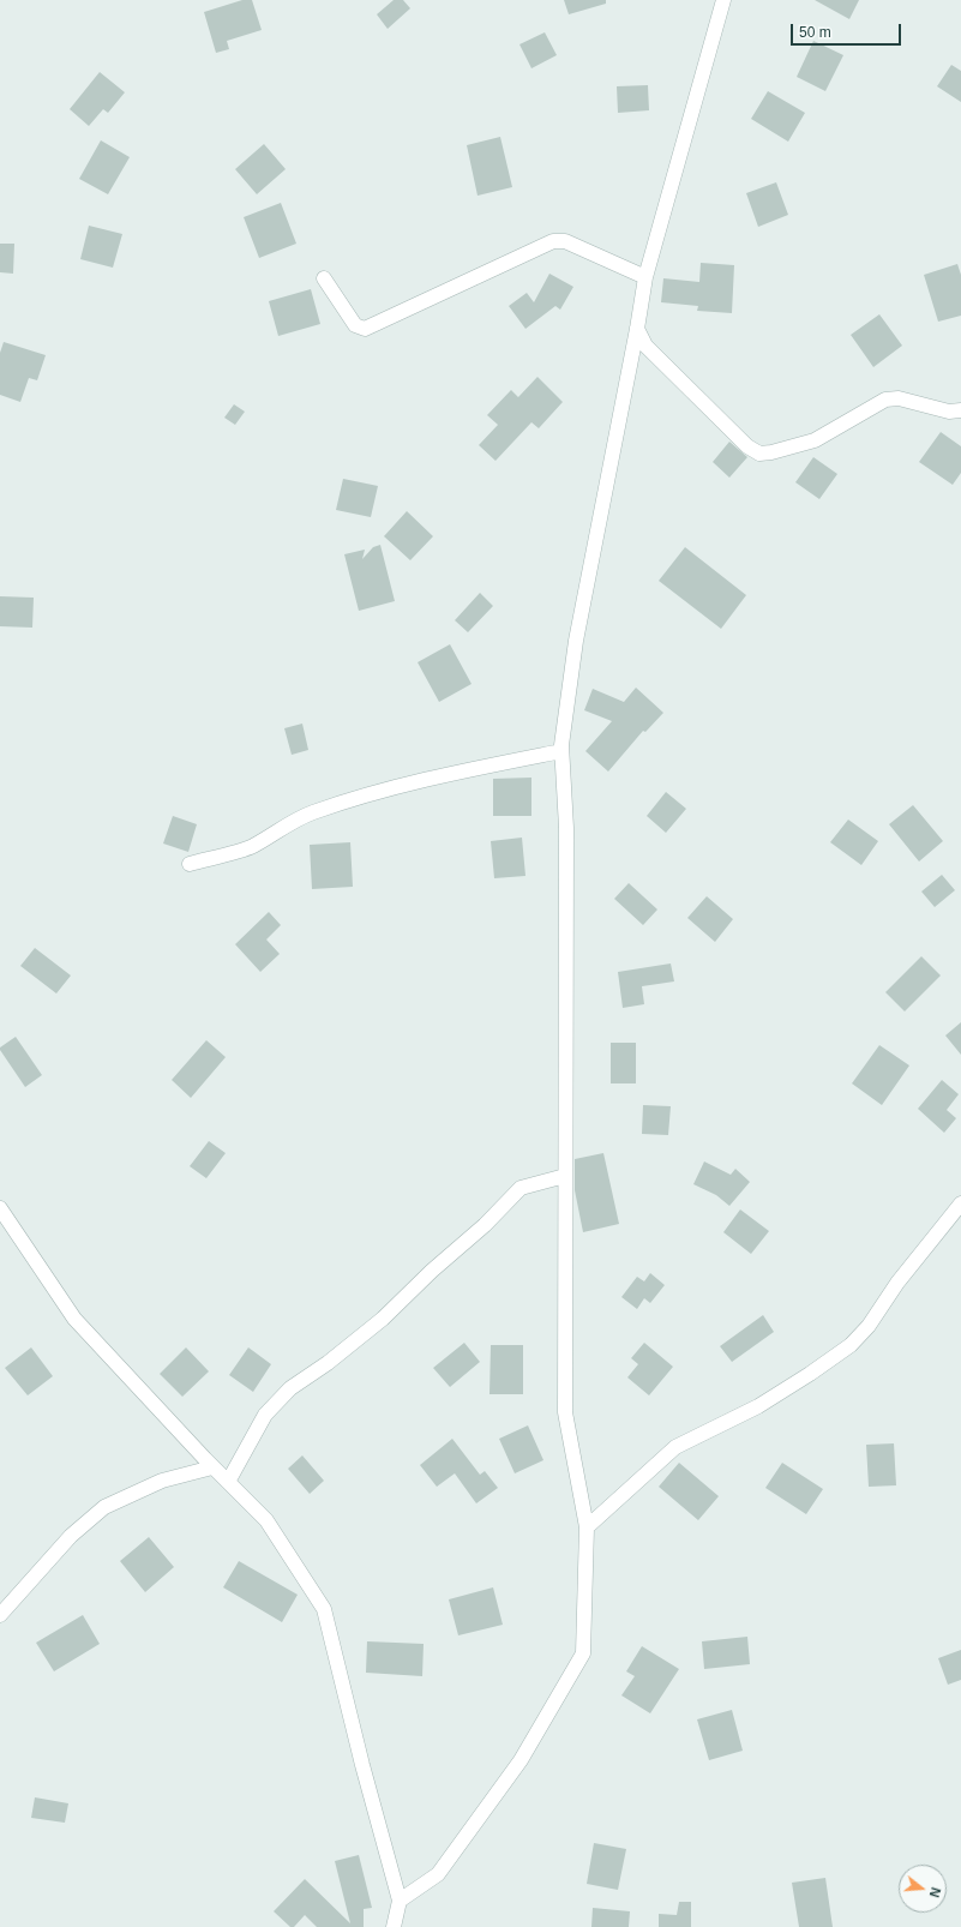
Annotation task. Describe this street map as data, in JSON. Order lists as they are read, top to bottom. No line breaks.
{"scale_bar":"50 m","north":"right"}
